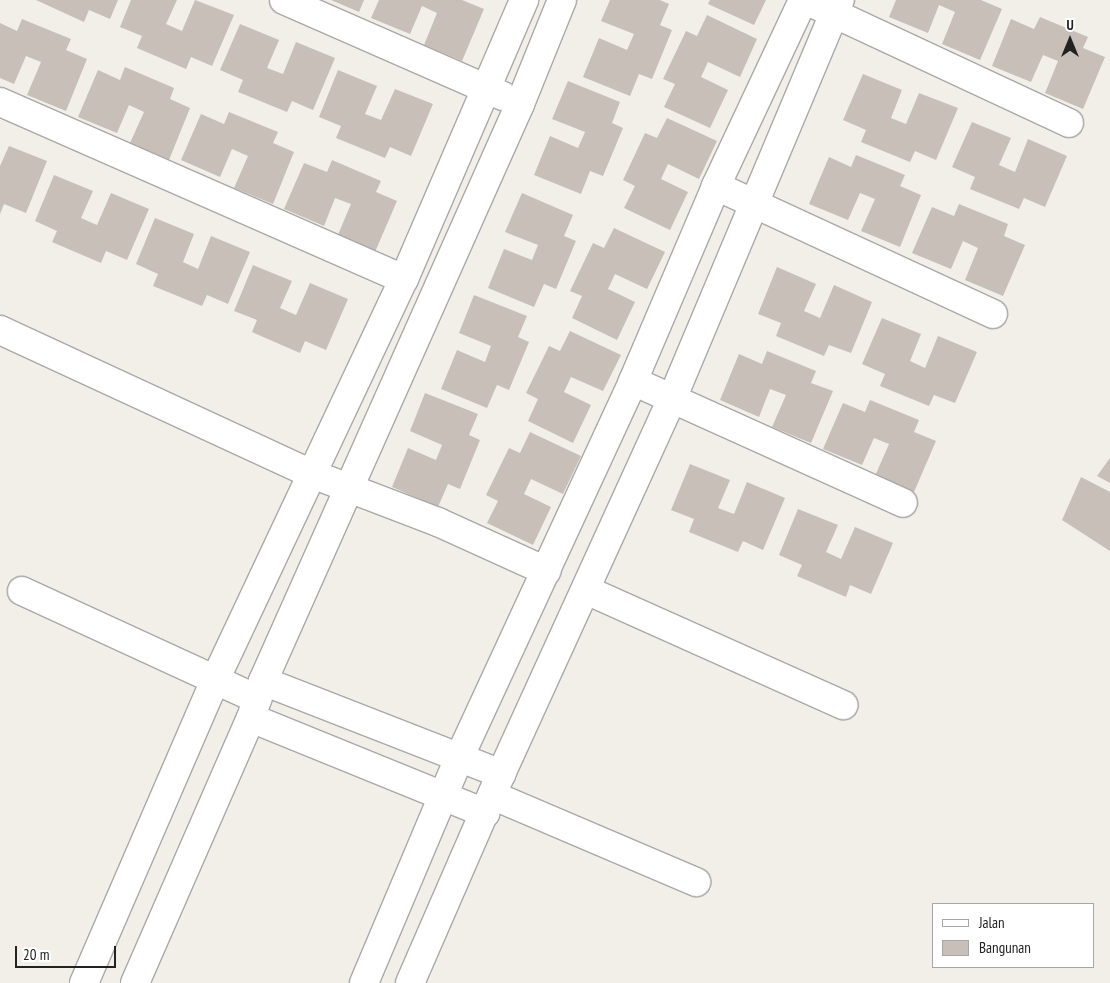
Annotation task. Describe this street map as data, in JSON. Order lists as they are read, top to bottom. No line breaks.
{"legend":["Jalan","Bangunan"],"scale_bar":"20 m","north":"top"}
